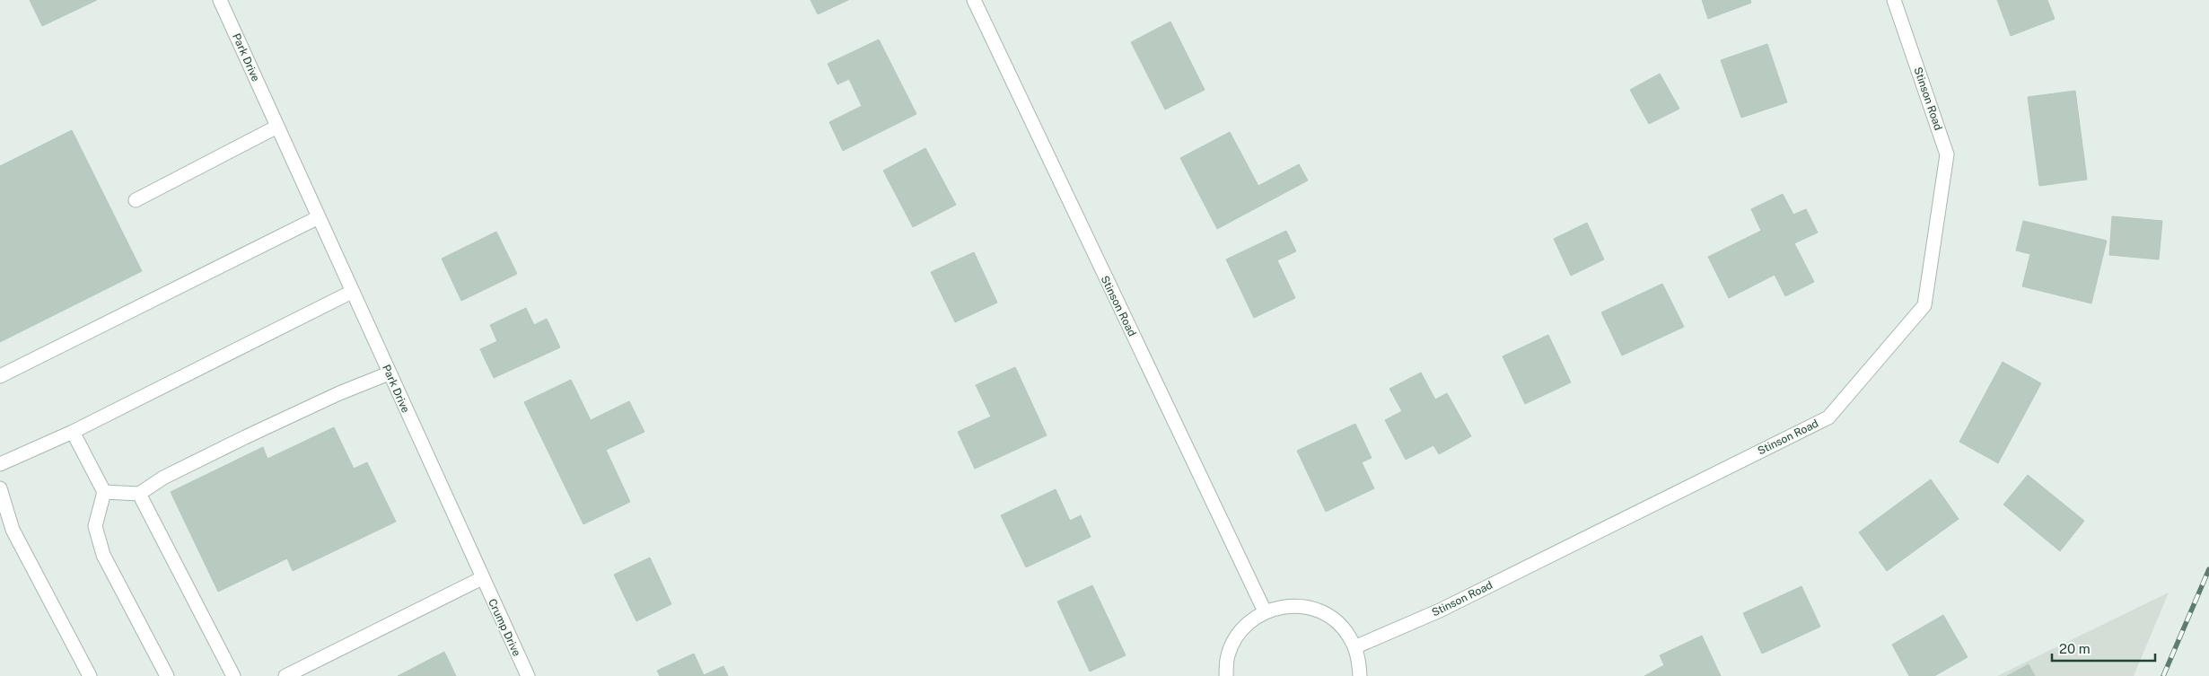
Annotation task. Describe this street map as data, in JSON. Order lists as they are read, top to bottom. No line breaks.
{"streets":{"street":["Park Drive","Stinson Road","Crump Drive"]},"crossings":[["Park Drive","Crump Drive"]],"scale_bar":"20 m"}
